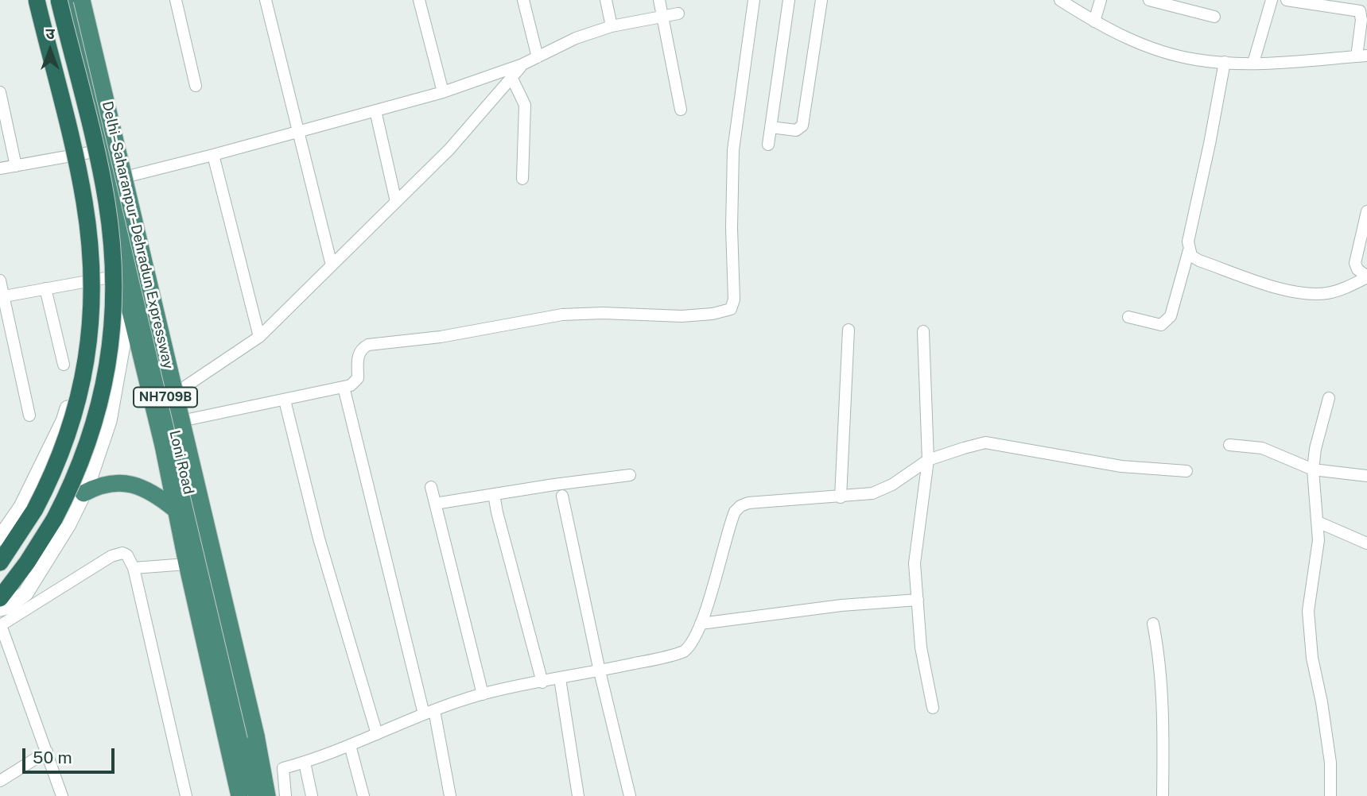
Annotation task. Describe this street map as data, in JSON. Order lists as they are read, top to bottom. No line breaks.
{"streets":{"highway":["Delhi–Saharanpur–Dehradun Expressway","NH709B","Loni Road"]},"scale_bar":"50 m","north":"top"}
